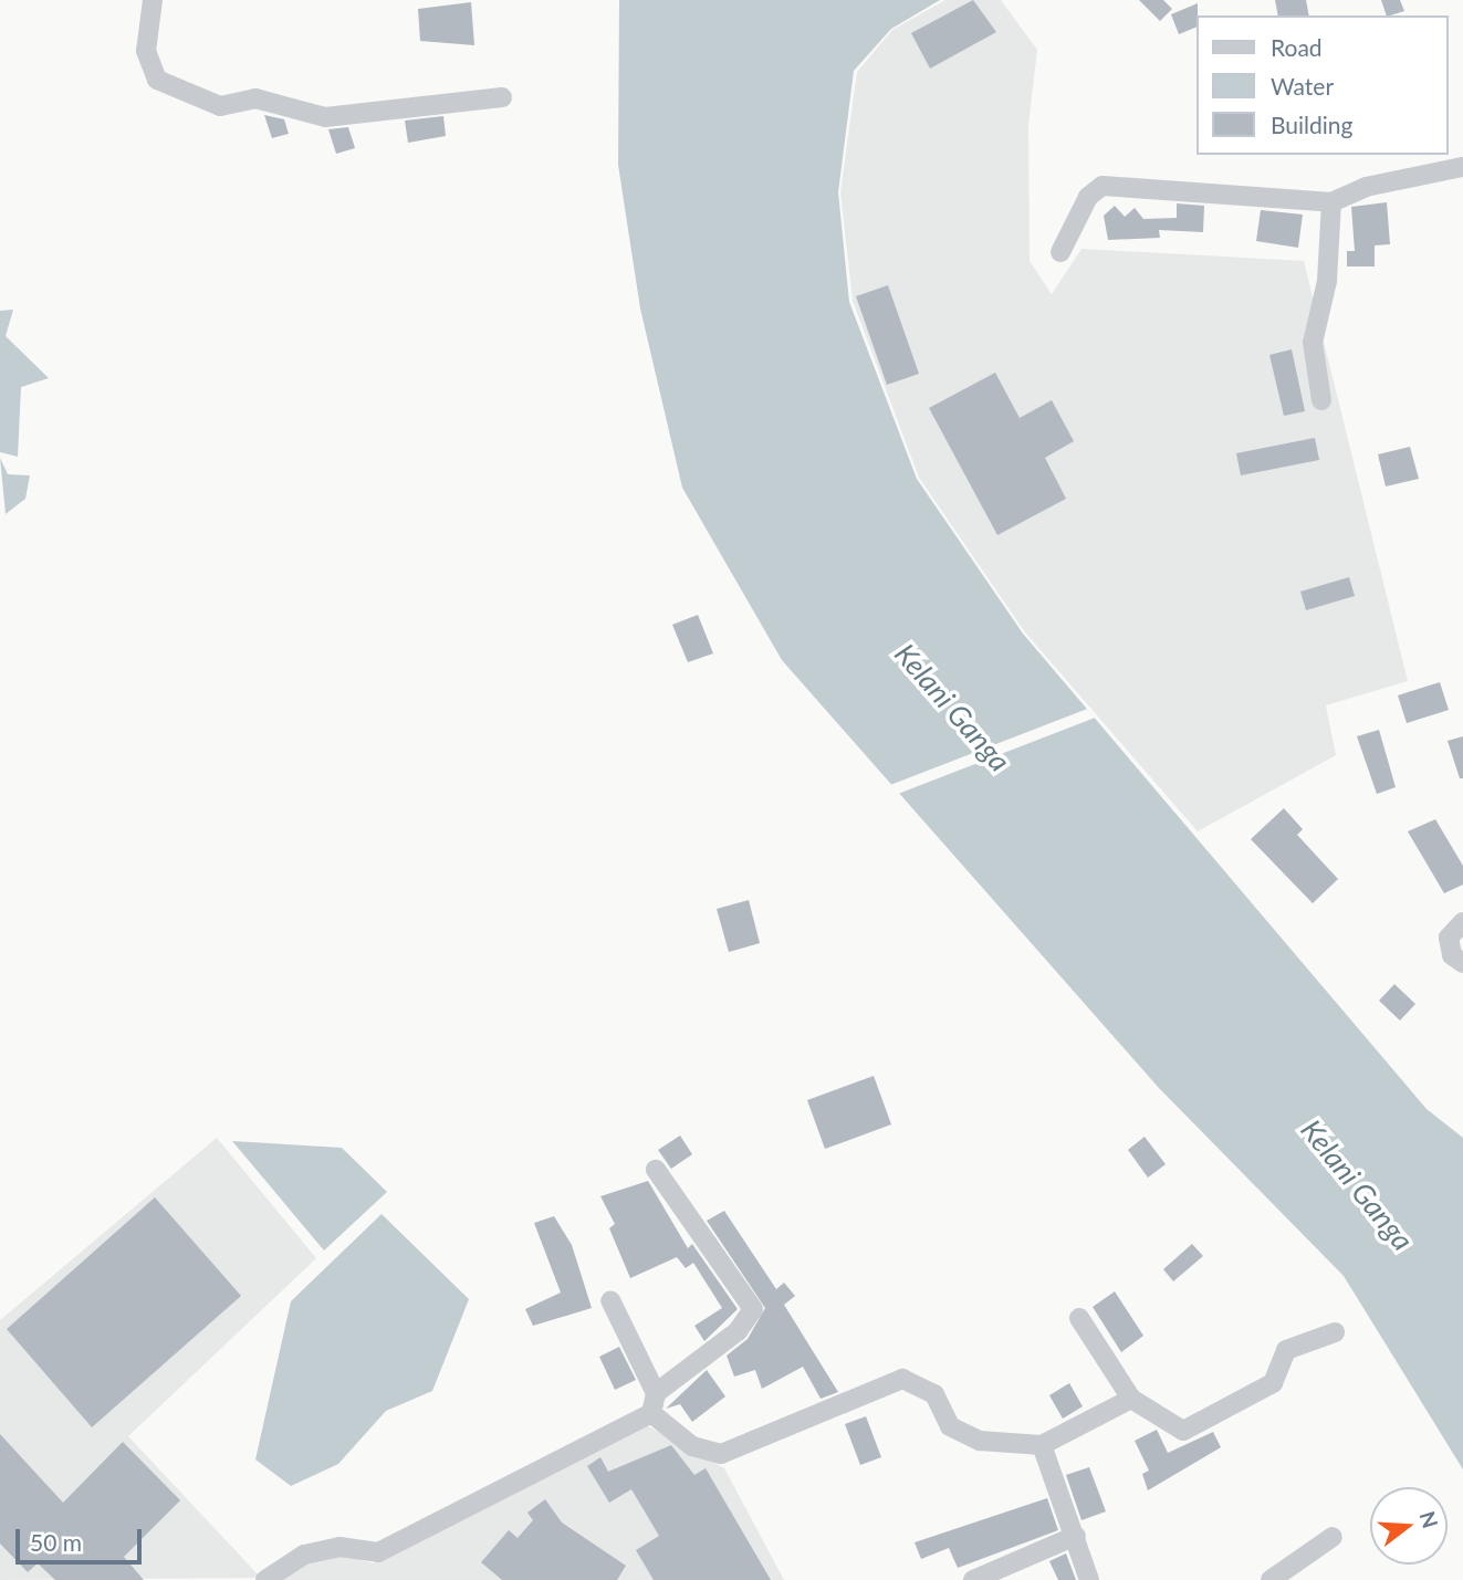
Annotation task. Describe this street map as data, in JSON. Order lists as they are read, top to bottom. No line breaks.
{"water":["Kelani Ganga"],"legend":["Road","Water","Building"],"scale_bar":"50 m","north":"right"}
